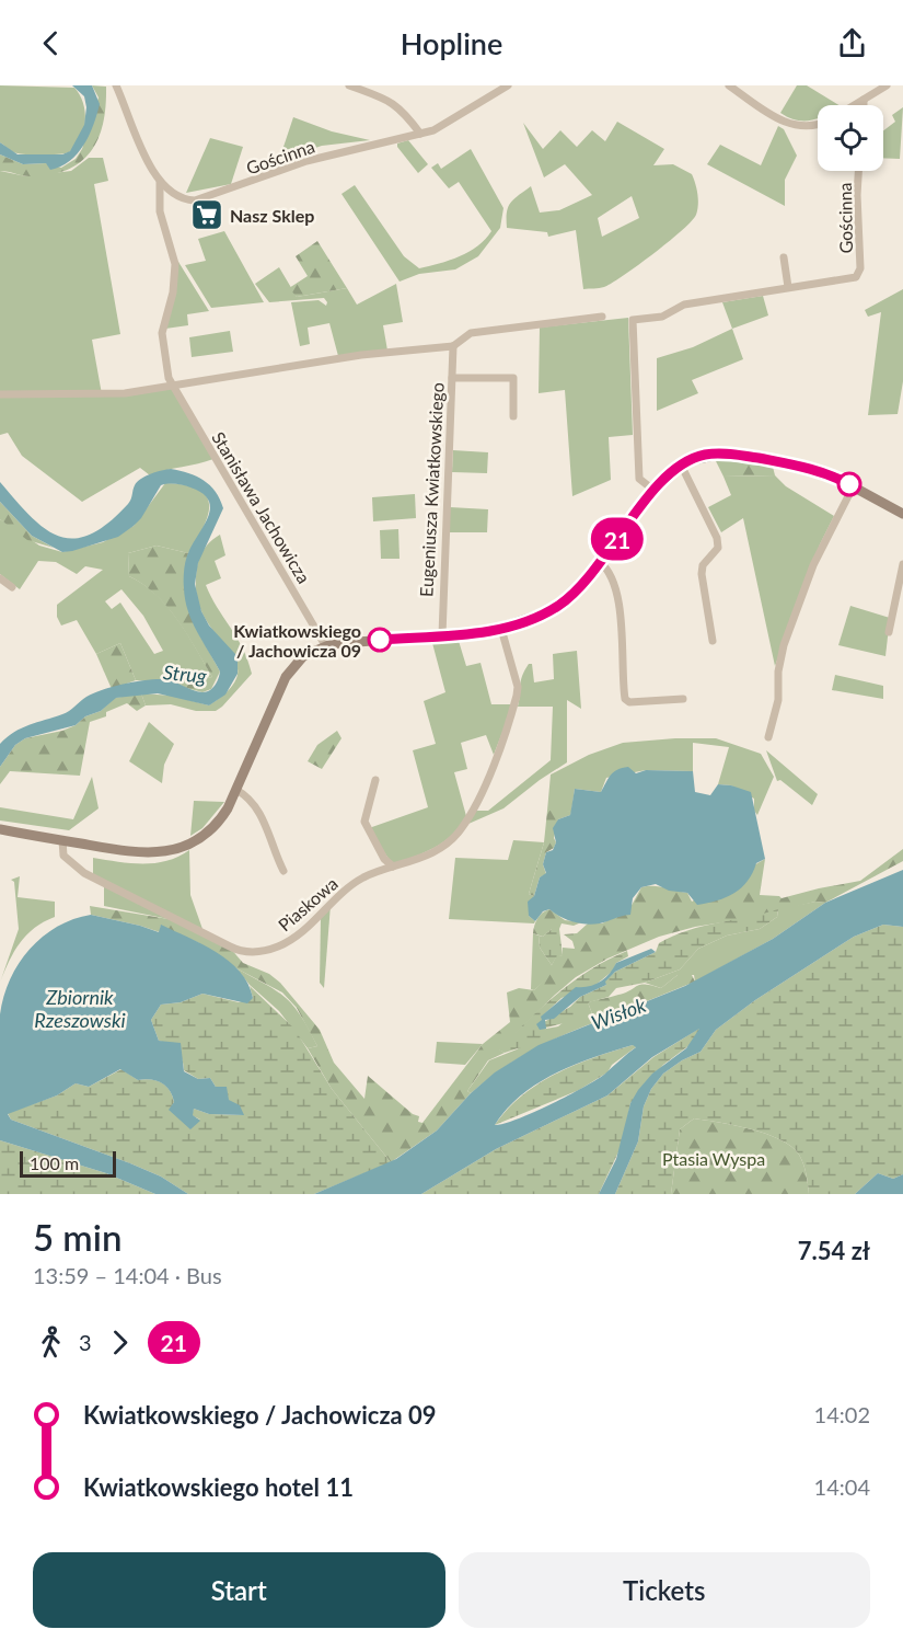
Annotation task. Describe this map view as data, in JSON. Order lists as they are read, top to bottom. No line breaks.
{"streets":{"street":["Gościnna","Eugeniusza Kwiatkowskiego","Stanisława Jachowicza","Piaskowa"]},"crossings":[["Gościnna","Stanisława Jachowicza"]],"water":["Strug","Zbiornik Rzeszowski","Wisłok"],"parks":["Ptasia Wyspa"],"places":{"supermarket":["Nasz Sklep"],"other":["Kwiatkowskiego / Jachowicza 09"]},"lines":["bus line 21"],"scale_bar":"100 m","page":{"header":"Hopline","on_map":"21","scale":"100 m","heading":["5 min","13:59 – 14:04 · Bus","7.54 zł"],"legs":["3","21"],"list":[{"name":"Kwiatkowskiego / Jachowicza 09","value":"14:02"},{"name":"Kwiatkowskiego hotel 11","value":"14:04"}],"buttons":["Start","Tickets"]}}
